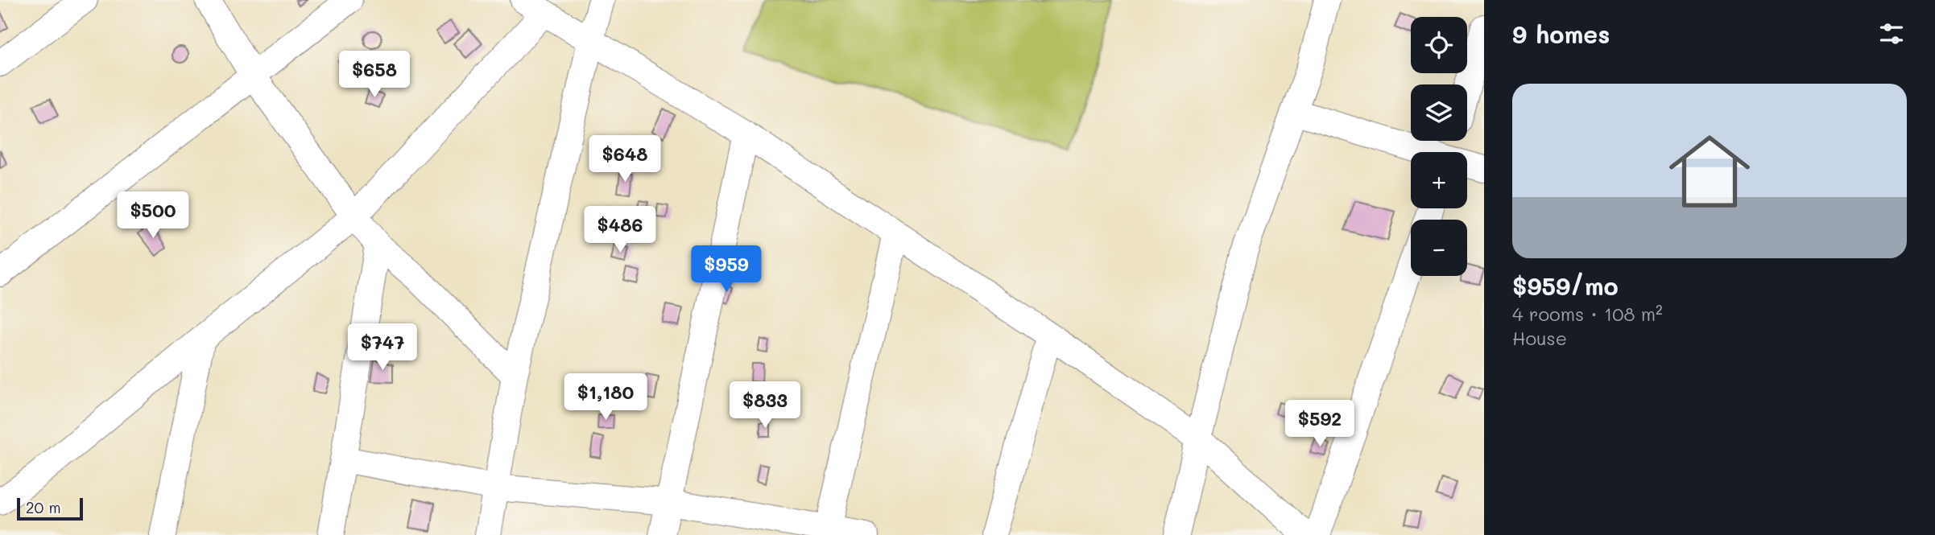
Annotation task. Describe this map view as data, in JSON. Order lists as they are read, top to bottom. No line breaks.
{"scale_bar":"20 m","page":{"heading":"9 homes","map_buttons":["+","−"],"price":["$658","$648","$500","$486","$959","$747","$1,180","$833","$592"],"list":[{"name":"$959/mo","note":"4 rooms · 108 m² · House"}],"scale":"20 m"}}
